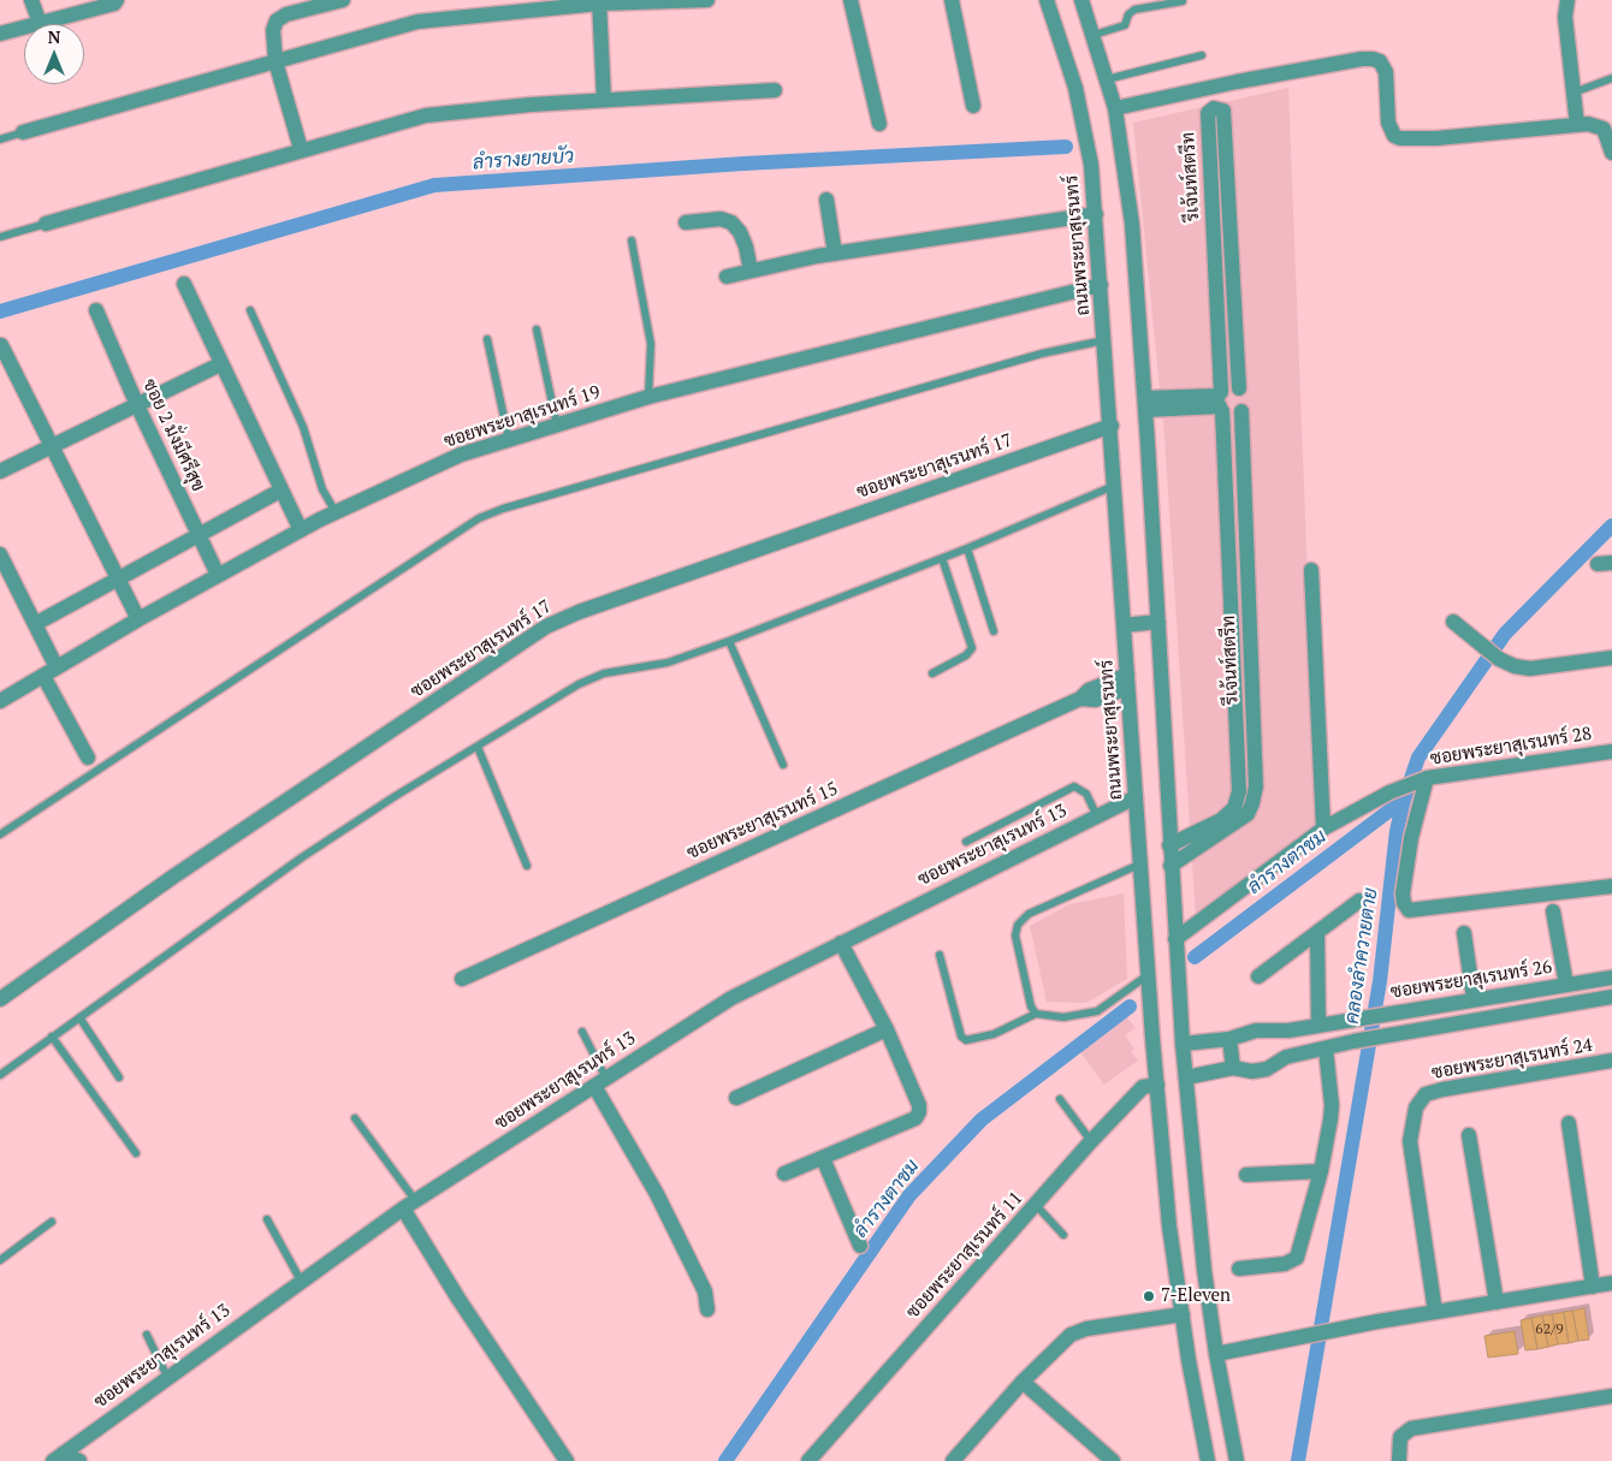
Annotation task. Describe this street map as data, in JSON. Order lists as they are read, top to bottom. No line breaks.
{"streets":{"street":["รีเจ้นท์สตรีท","ถนนพระยาสุเรนทร์","ซอยพระยาสุเรนทร์ 19","ซอย 2 มั่งมีศรีสุข","ซอยพระยาสุเรนทร์ 17","ซอยพระยาสุเรนทร์ 28","ซอยพระยาสุเรนทร์ 15","ซอยพระยาสุเรนทร์ 13","ซอยพระยาสุเรนทร์ 26","ซอยพระยาสุเรนทร์ 24","ซอยพระยาสุเรนทร์ 11"]},"crossings":[["ถนนพระยาสุเรนทร์","ซอยพระยาสุเรนทร์ 19"],["ถนนพระยาสุเรนทร์","ซอยพระยาสุเรนทร์ 17"],["ถนนพระยาสุเรนทร์","ซอยพระยาสุเรนทร์ 15"],["ถนนพระยาสุเรนทร์","ซอยพระยาสุเรนทร์ 13"],["ถนนพระยาสุเรนทร์","ซอยพระยาสุเรนทร์ 11"],["ซอยพระยาสุเรนทร์ 19","ซอย 2 มั่งมีศรีสุข"]],"water":["ลำรางยายบัว","ลำรางตาชม","คลองลำควายตาย"],"places":["7-Eleven"],"house_numbers":["62/9"],"north":"top"}
